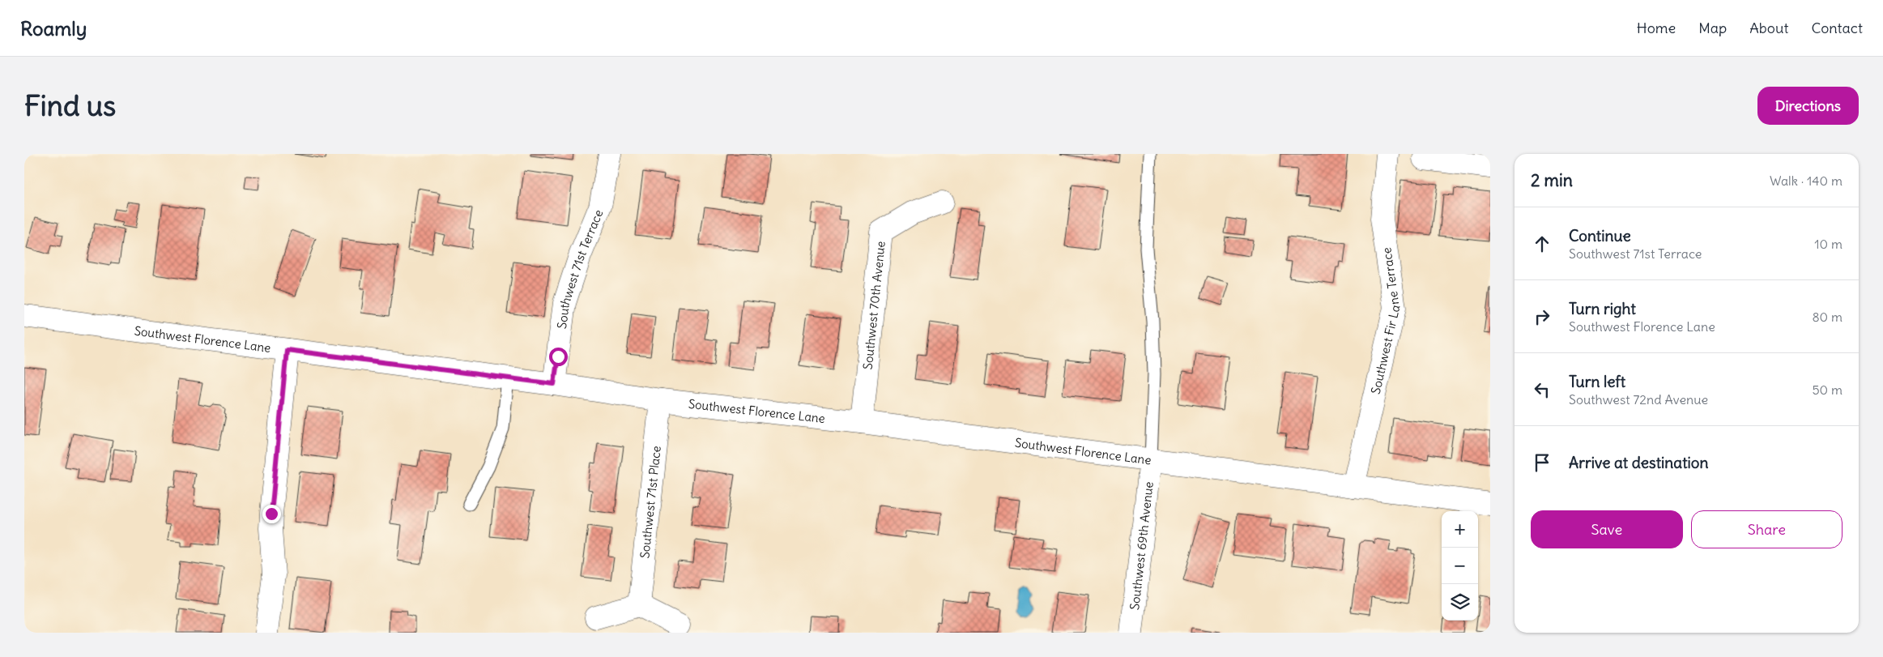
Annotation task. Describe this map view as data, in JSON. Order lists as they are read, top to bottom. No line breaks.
{"streets":{"street":["Southwest 71st Terrace","Southwest 70th Avenue","Southwest Fir Lane Terrace","Southwest Florence Lane","Southwest 71st Place","Southwest 69th Avenue"]},"crossings":[["Southwest 71st Terrace","Southwest Florence Lane"],["Southwest 70th Avenue","Southwest Florence Lane"],["Southwest Fir Lane Terrace","Southwest Florence Lane"],["Southwest Florence Lane","Southwest 71st Place"],["Southwest Florence Lane","Southwest 69th Avenue"]],"page":{"header":"Roamly","nav":["Home","Map","About","Contact"],"buttons":["Directions",["Save","Share"]],"title":"Find us","heading":["2 min","Walk · 140 m"],"list":[["Continue","Southwest 71st Terrace","10 m"],["Turn right","Southwest Florence Lane","80 m"],["Turn left","Southwest 72nd Avenue","50 m"],"Arrive at destination"],"map_buttons":["+","−"]}}
